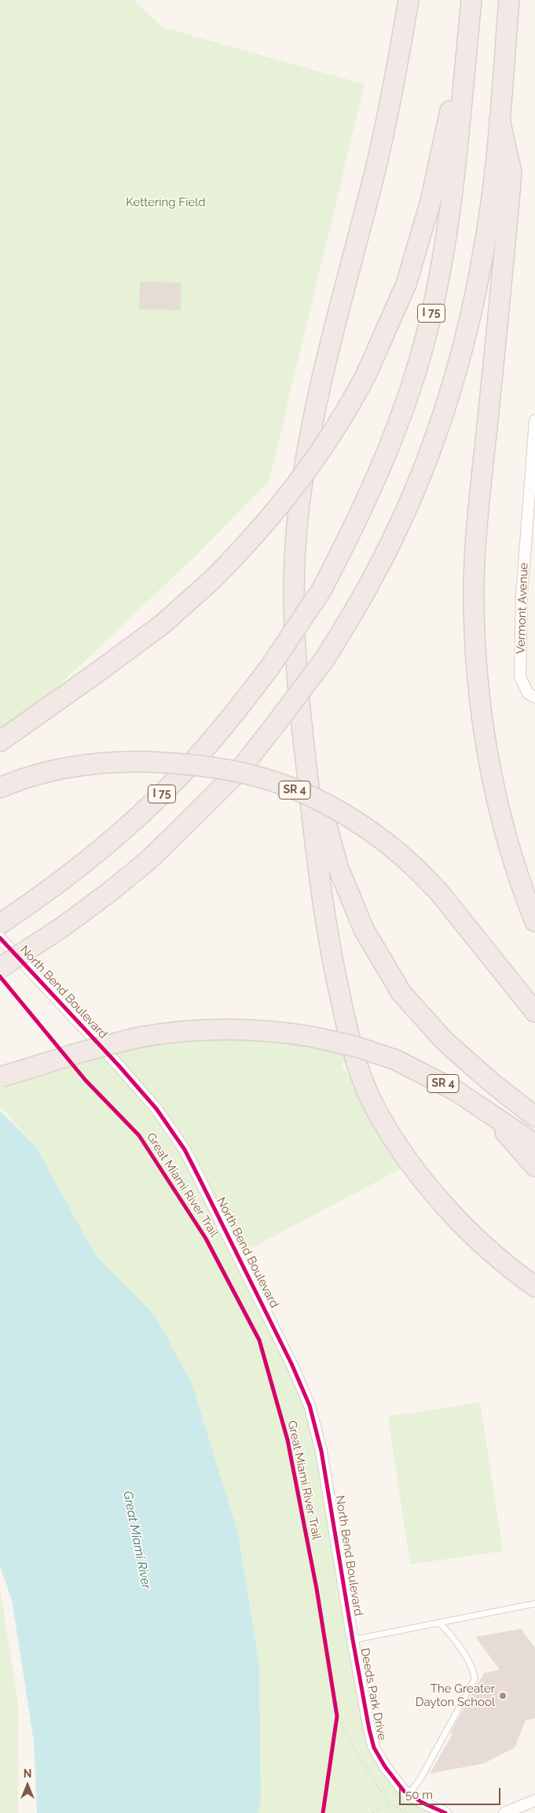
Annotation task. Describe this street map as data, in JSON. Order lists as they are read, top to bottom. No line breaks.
{"streets":{"highway":["I 75","SR 4"],"street":["Vermont Avenue","North Bend Boulevard","Deeds Park Drive"],"cycle path":["Great Miami River Trail"]},"crossings":[["North Bend Boulevard","Deeds Park Drive"]],"water":["Great Miami River"],"parks":["Kettering Field"],"places":["The Greater Dayton School"],"scale_bar":"50 m","north":"top"}
